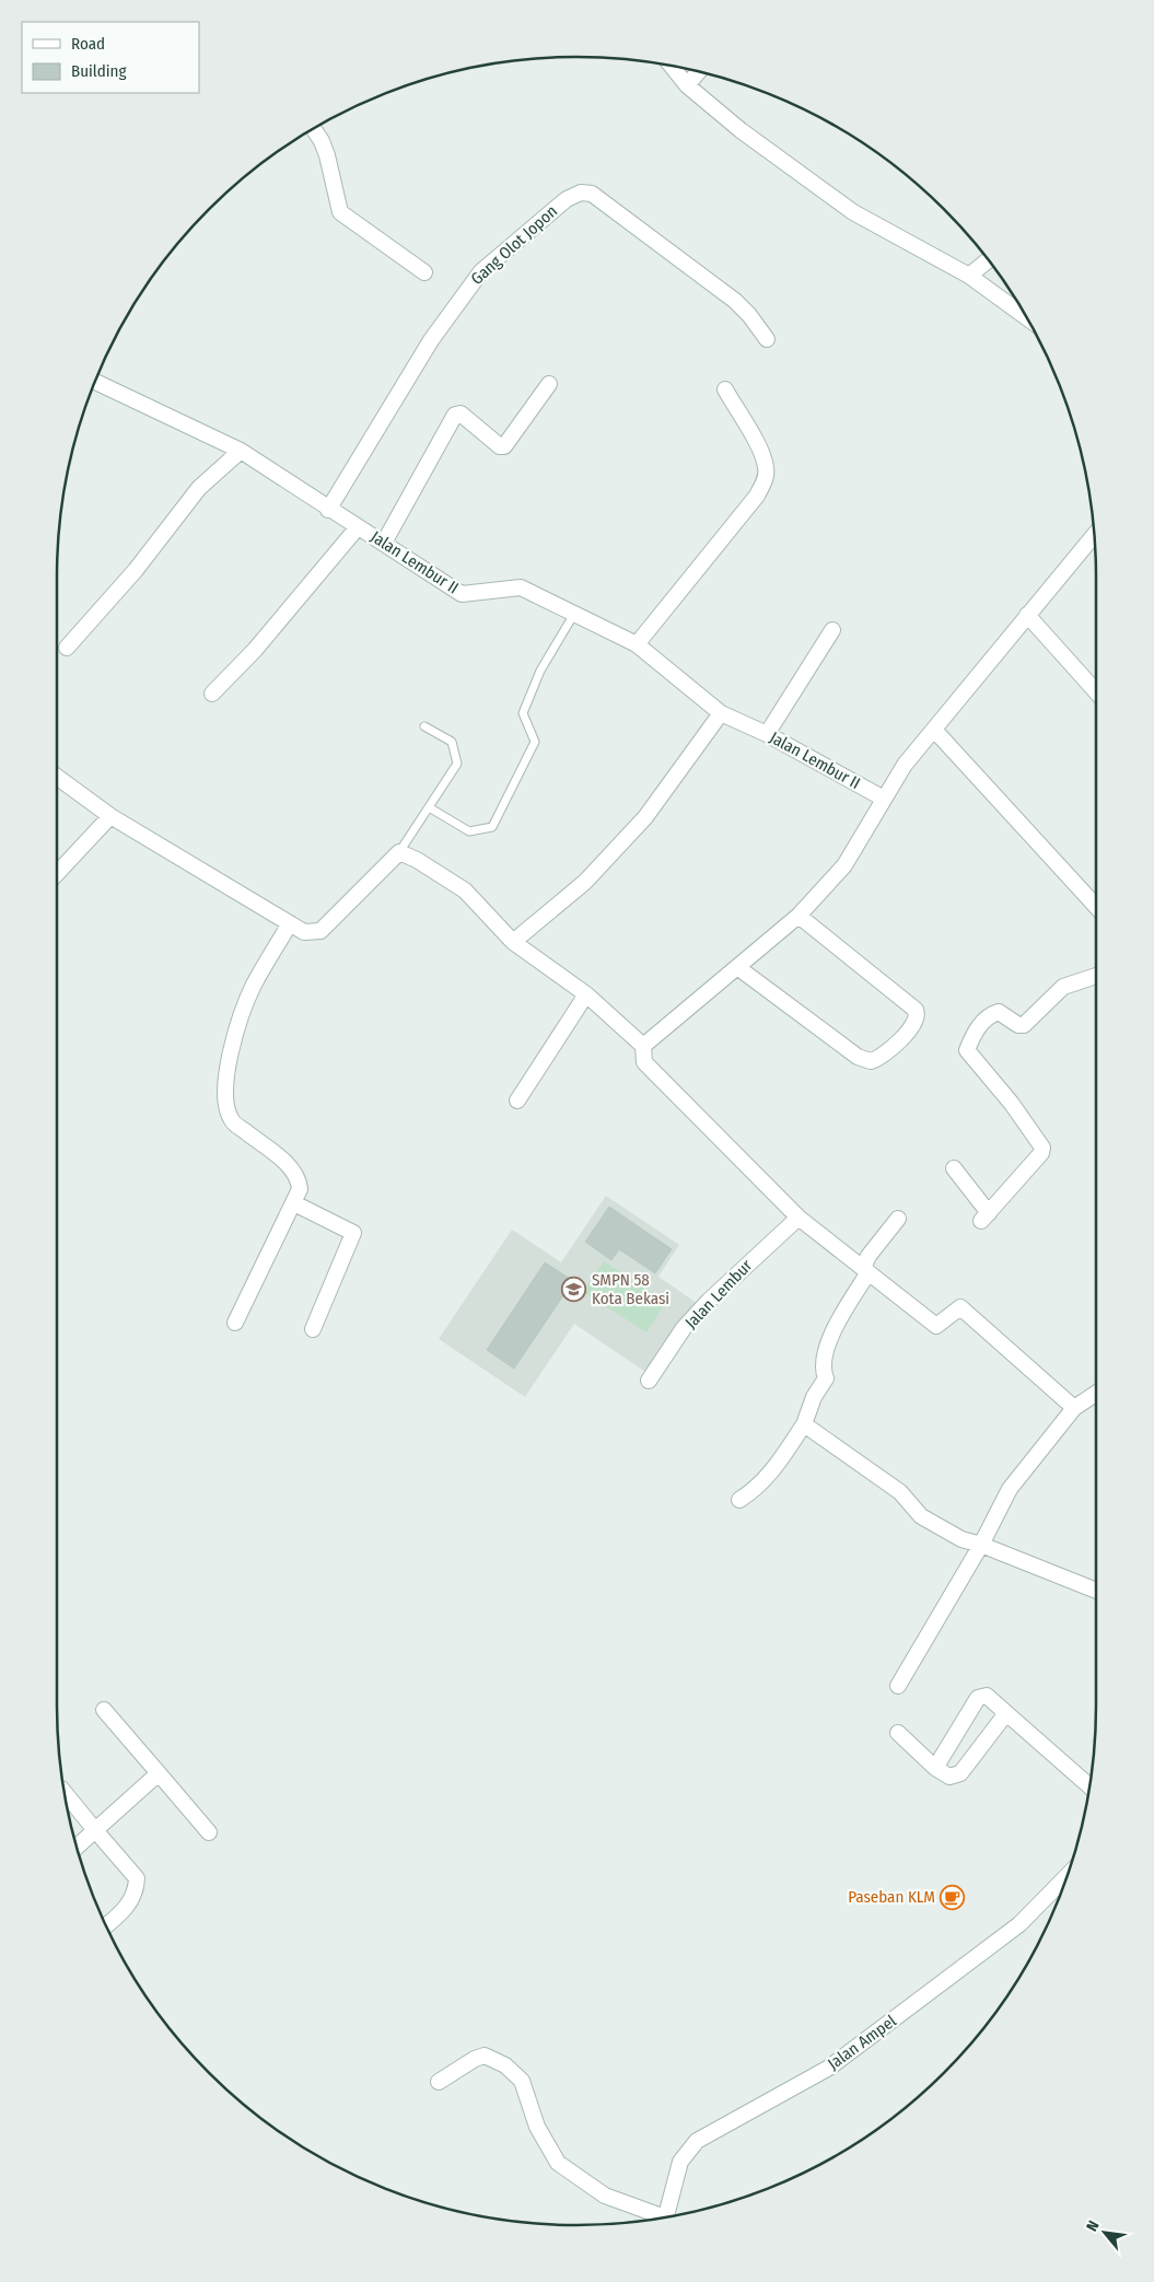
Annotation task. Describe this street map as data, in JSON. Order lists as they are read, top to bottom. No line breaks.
{"streets":{"street":["Gang Olot Jopon","Jalan Lembur II","Jalan Lembur","Jalan Ampel"]},"crossings":[["Gang Olot Jopon","Jalan Lembur II"]],"places":{"school or university":["SMPN 58 Kota Bekasi"],"cafe":["Paseban KLM"]},"legend":["Road","Building"],"north":"top left"}
